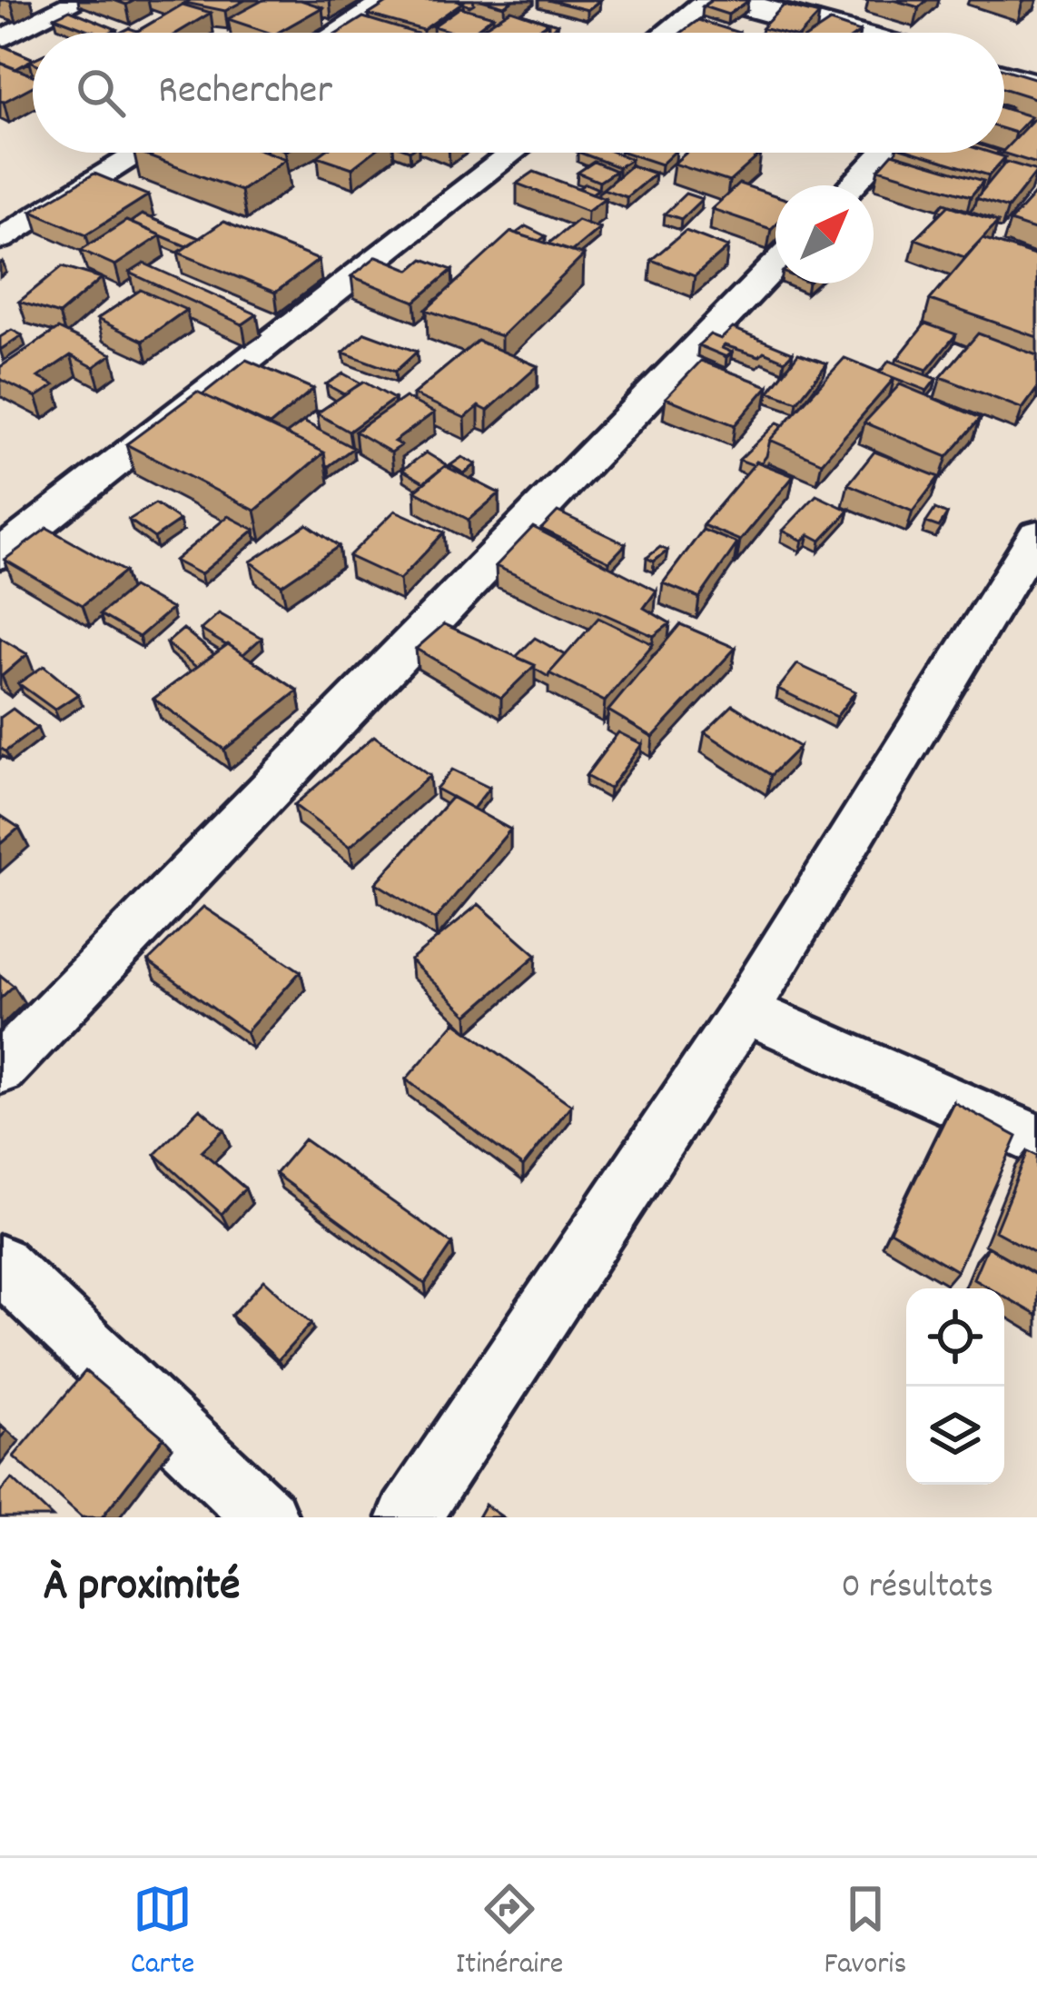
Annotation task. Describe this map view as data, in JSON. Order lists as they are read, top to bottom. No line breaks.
{"north":"top right","page":{"search":"Rechercher","heading":["À proximité","0 résultats"],"nav":["Carte","Itinéraire","Favoris"]}}
